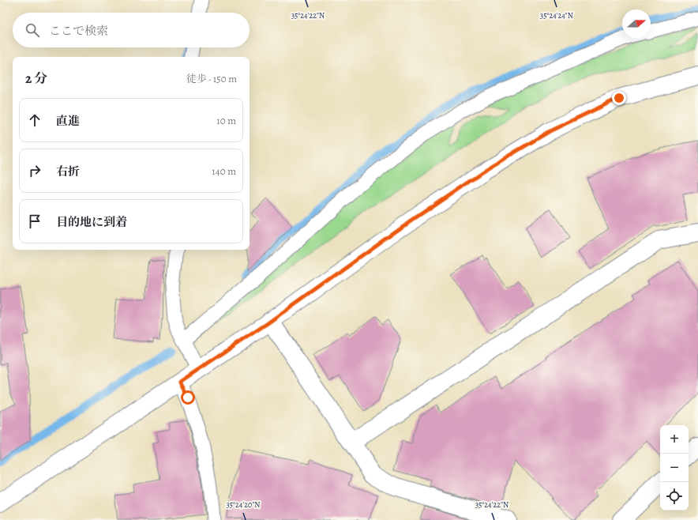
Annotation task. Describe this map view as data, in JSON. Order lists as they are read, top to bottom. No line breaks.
{"north":"right","page":{"search":"ここで検索","heading":["2 分","徒歩 · 150 m"],"list":[["直進","10 m"],["右折","140 m"],"目的地に到着"],"map_buttons":["+","−"]},"coordinates":["35°24'22\"N","35°24'24\"N","35°24'20\"N"]}
